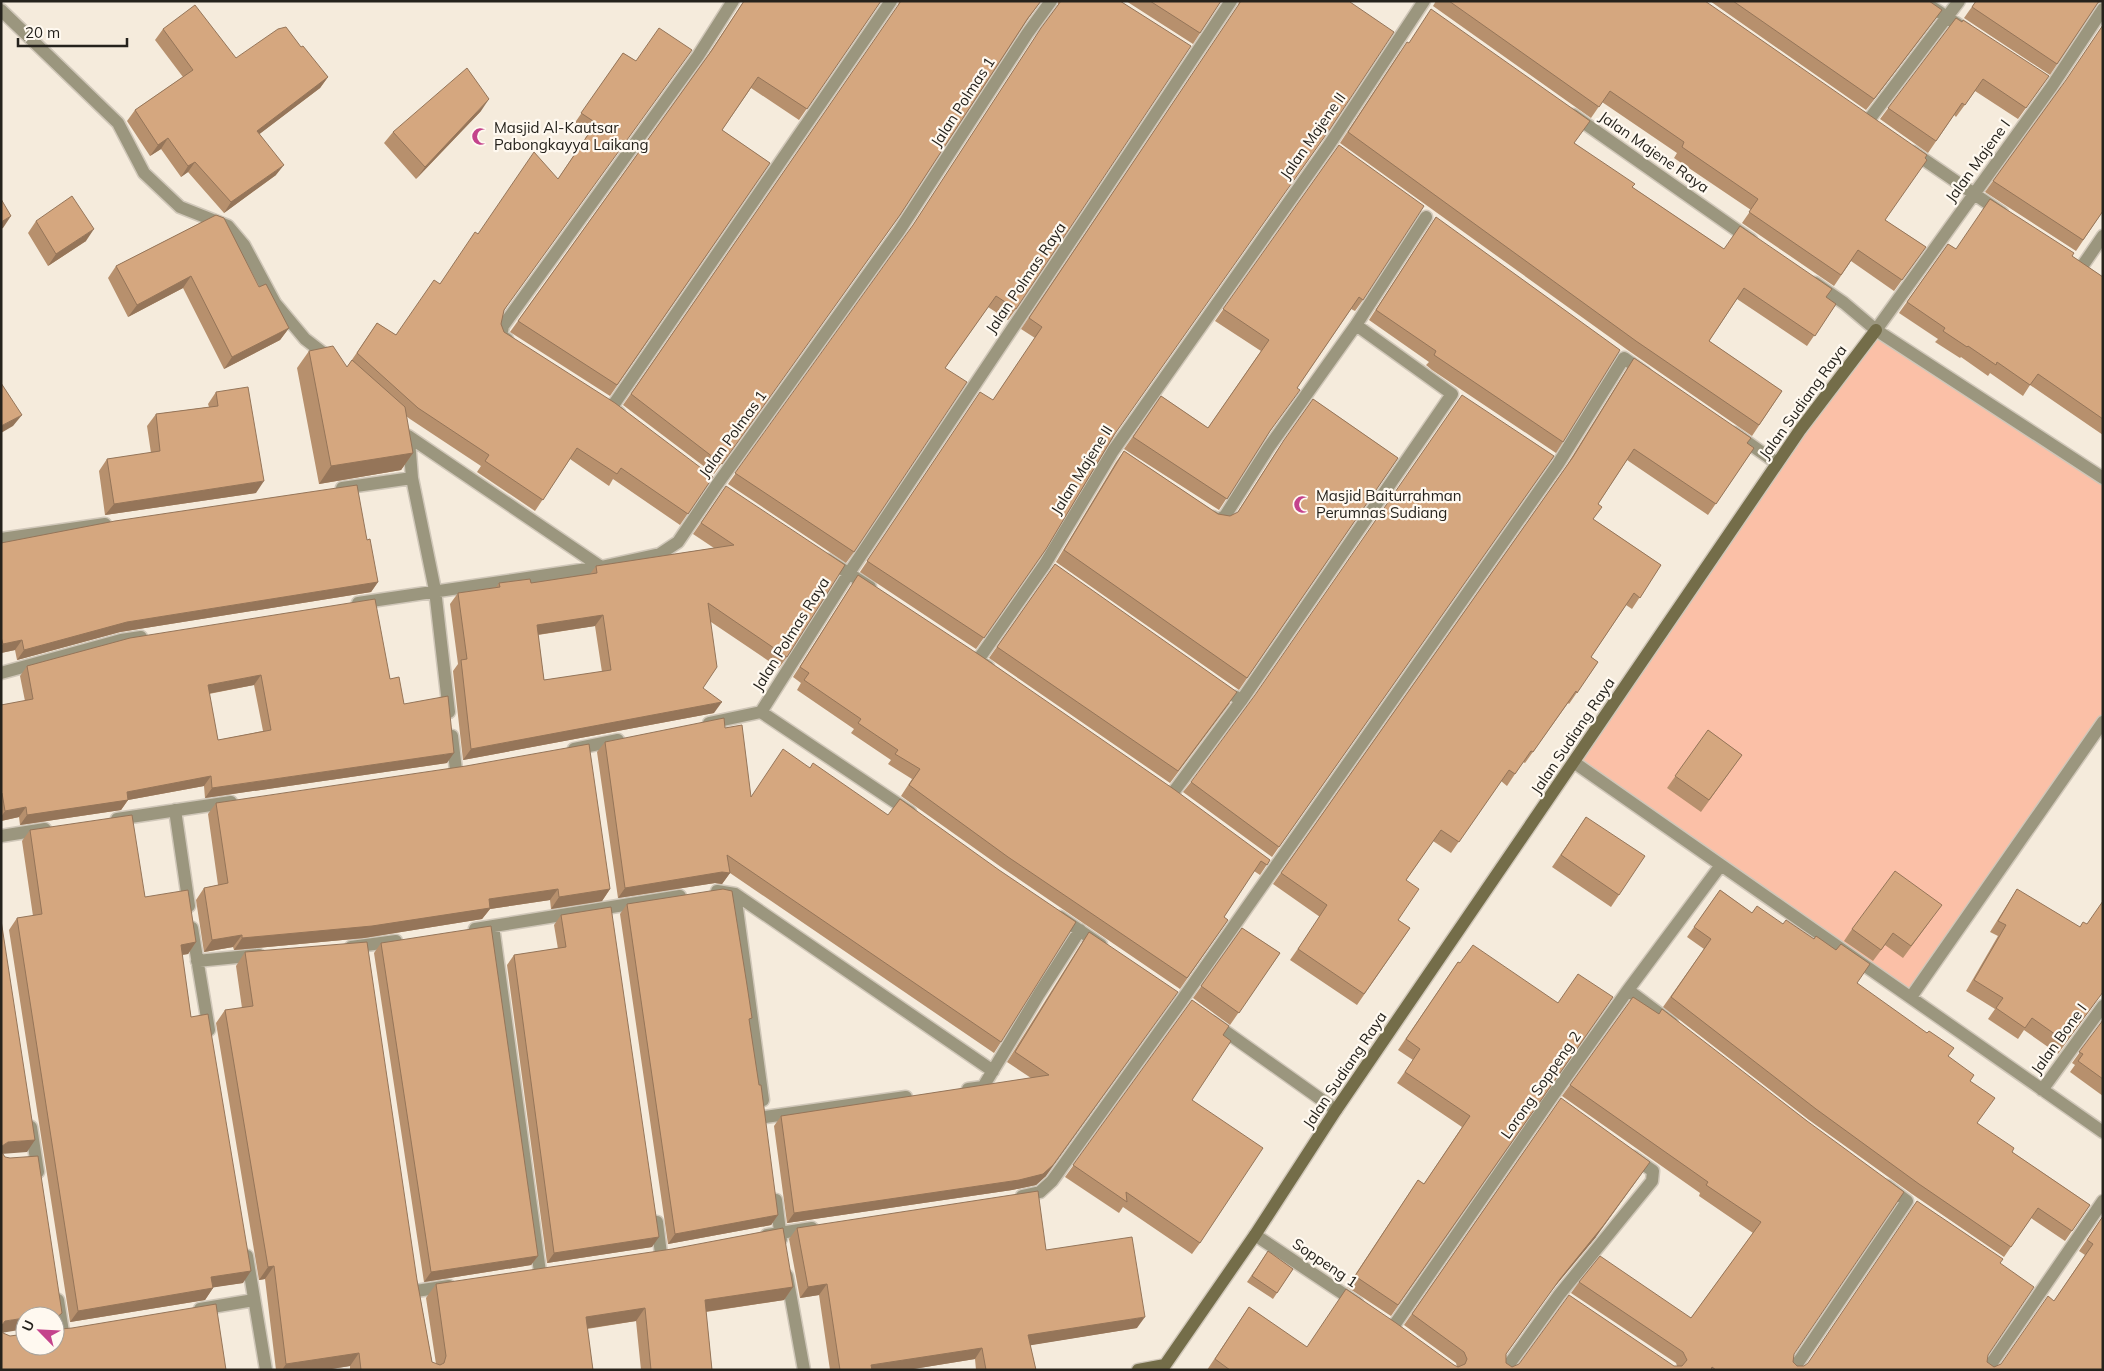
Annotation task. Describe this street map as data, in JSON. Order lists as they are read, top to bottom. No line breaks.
{"streets":{"street":["Jalan Polmas 1","Jalan Majene II","Jalan Majene Raya","Jalan Majene I","Jalan Polmas Raya","Jalan Sudiang Raya","Jalan Bone I","Lorong Soppeng 2","Soppeng 1"]},"crossings":[["Jalan Majene I","Jalan Sudiang Raya"],["Jalan Sudiang Raya","Soppeng 1"]],"places":{"mosque":["Masjid Al-Kautsar Pabongkayya Laikang","Masjid Baiturrahman Perumnas Sudiang"]},"scale_bar":"20 m","north":"top left"}
